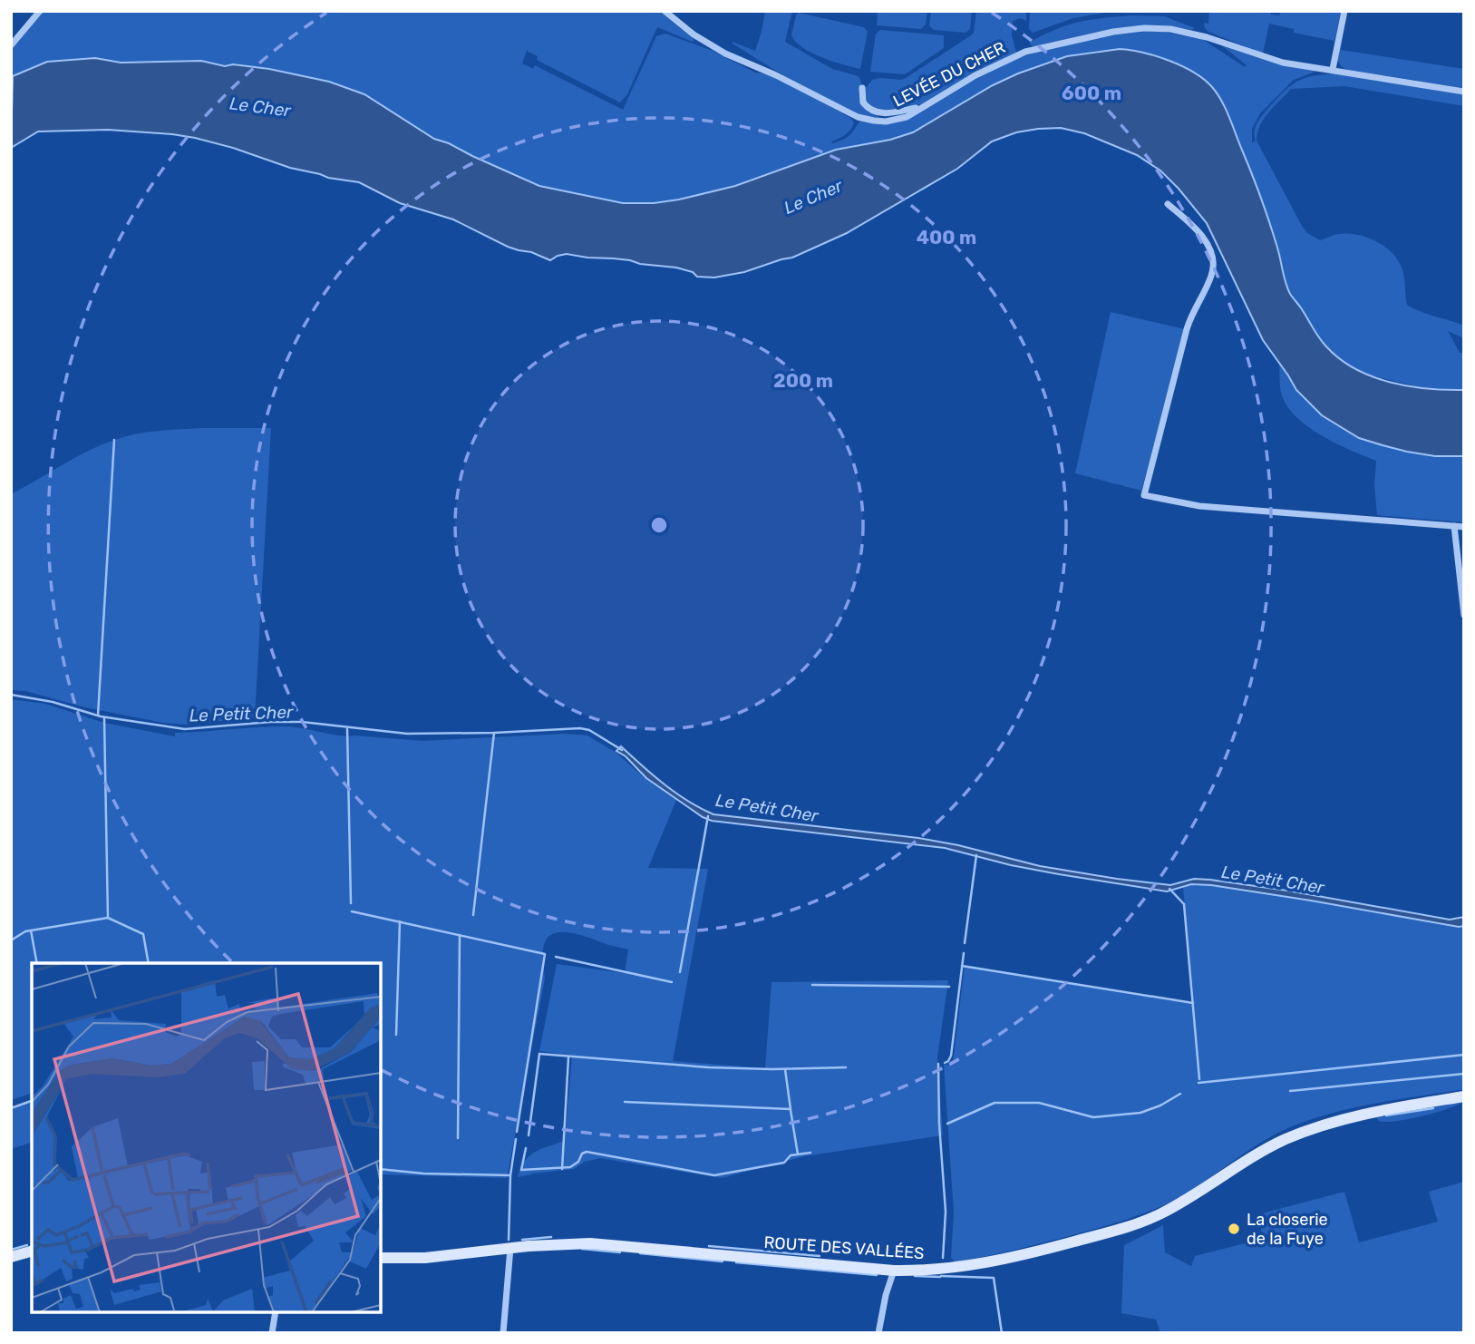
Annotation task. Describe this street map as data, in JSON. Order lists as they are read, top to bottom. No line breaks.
{"streets":{"main road":["ROUTE DES VALLÉES"],"street":["LEVÉE DU CHER"]},"water":["Le Cher","Le Petit Cher"],"places":["La closerie de la Fuye"],"rings":["600 m","400 m","200 m"]}
